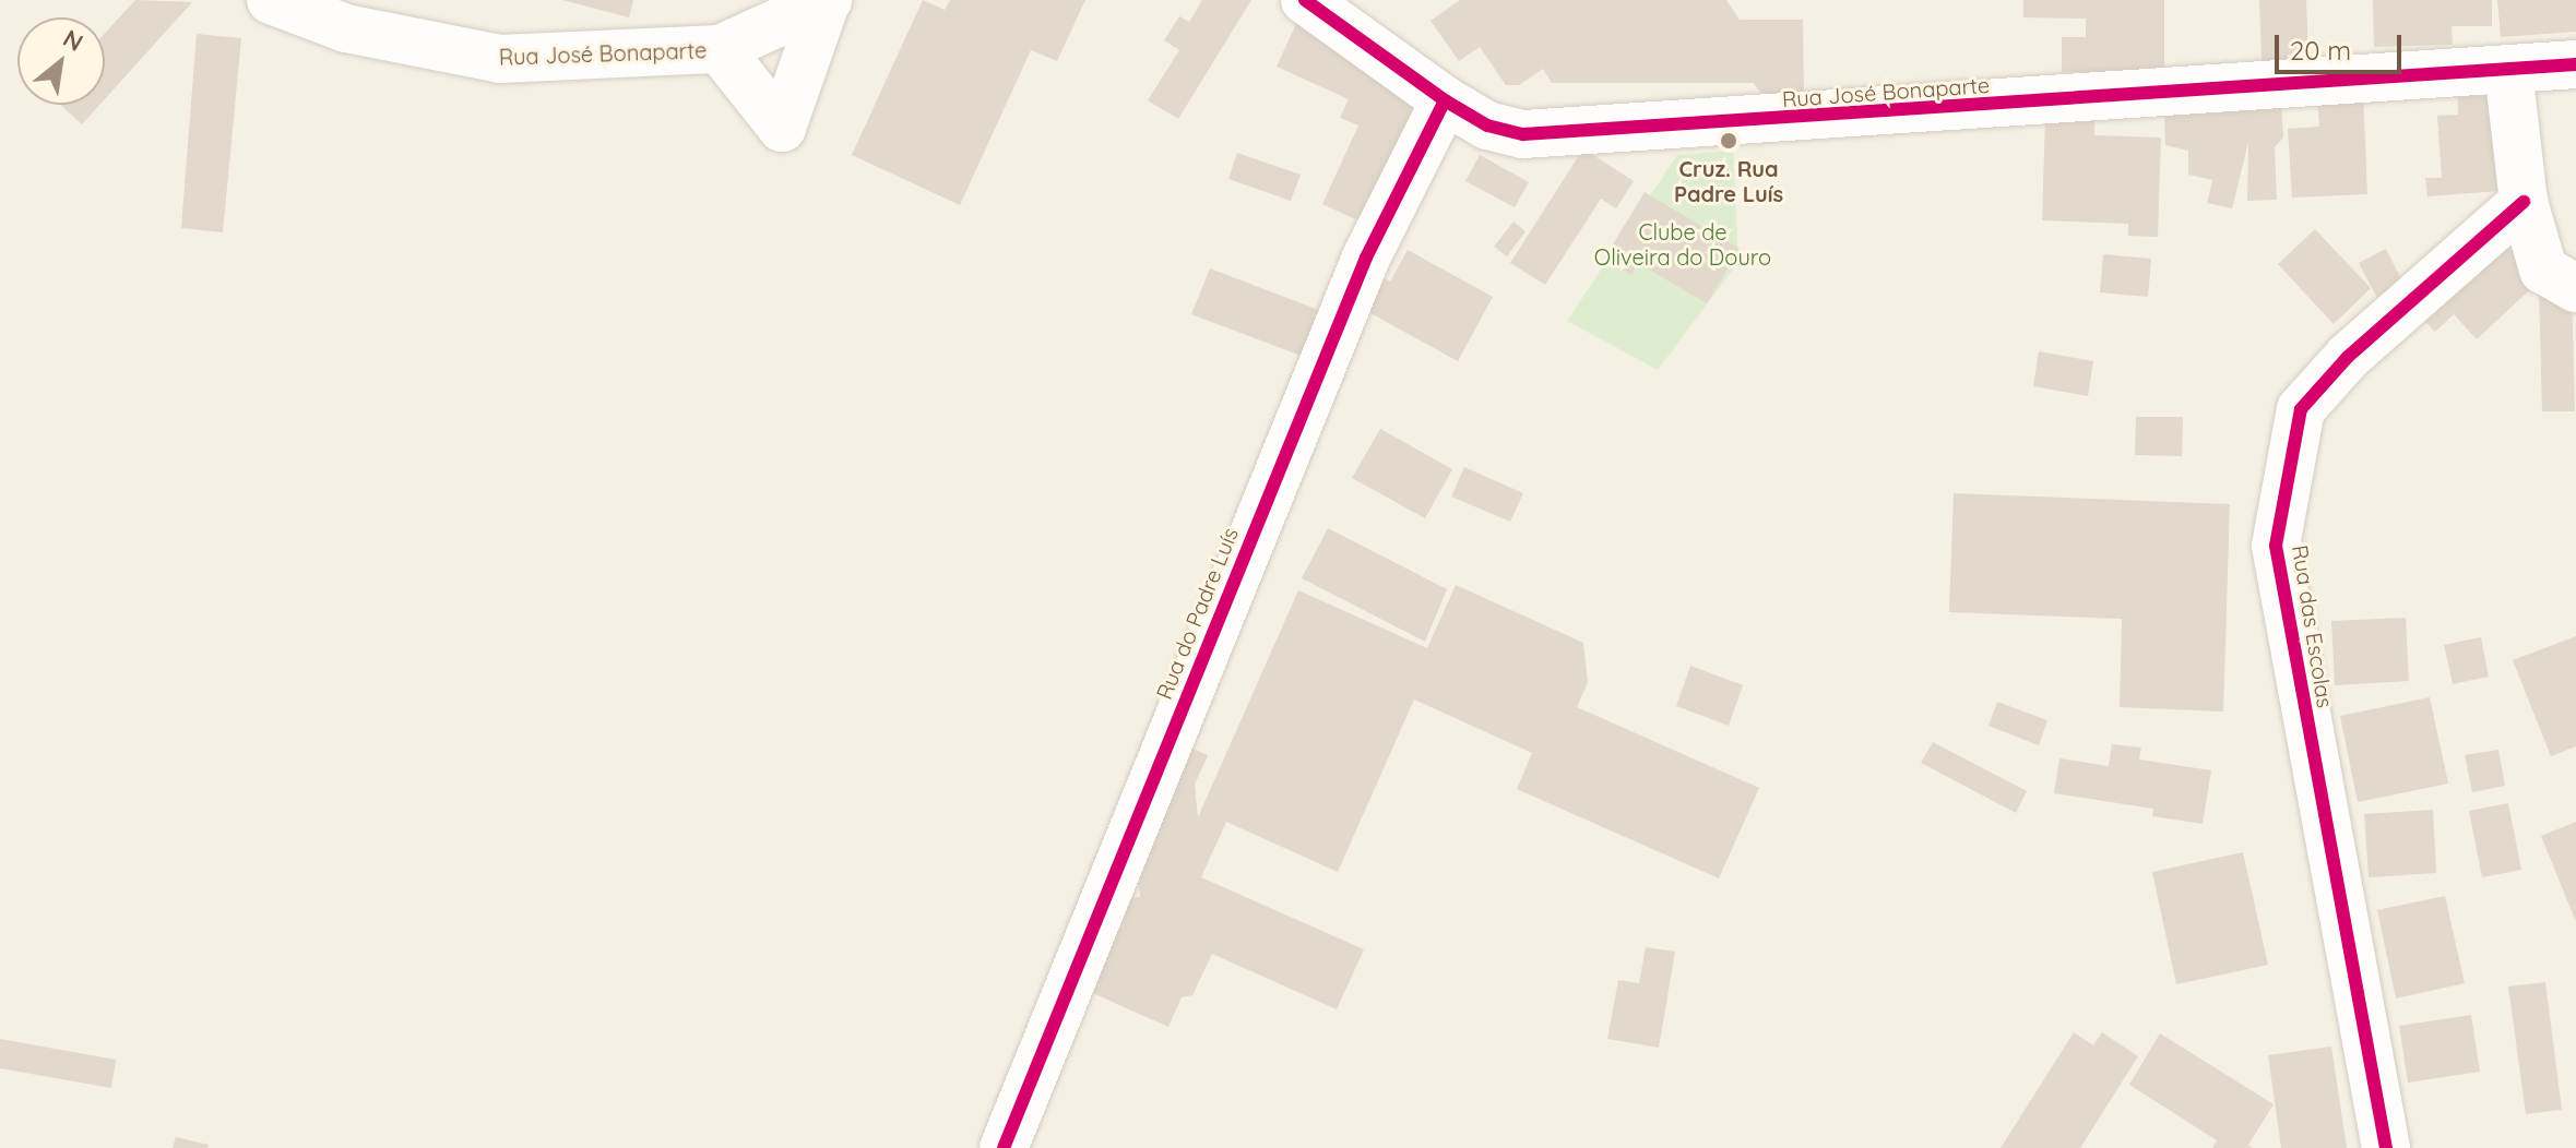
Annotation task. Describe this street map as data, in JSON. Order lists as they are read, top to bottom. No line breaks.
{"streets":{"street":["Rua José Bonaparte","Rua do Padre Luís","Rua das Escolas"]},"crossings":[["Rua José Bonaparte","Rua do Padre Luís"]],"parks":["Clube de Oliveira do Douro"],"places":["Cruz. Rua Padre Luís"],"scale_bar":"20 m","north":"top right"}
